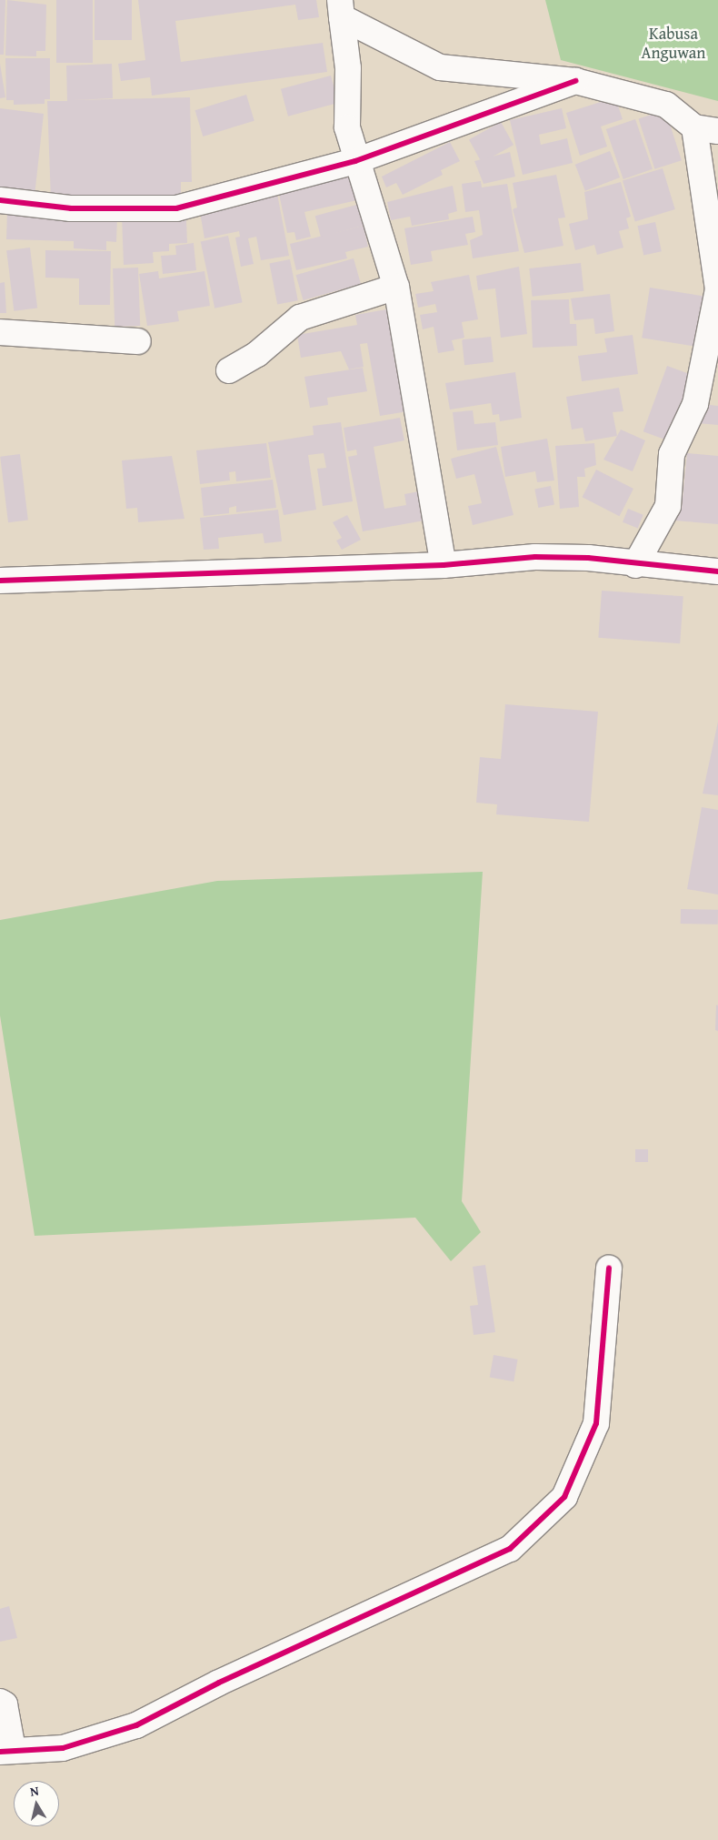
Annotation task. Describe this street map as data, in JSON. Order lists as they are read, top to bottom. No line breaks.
{"parks":["Kabusa Anguwan"],"north":"top"}
